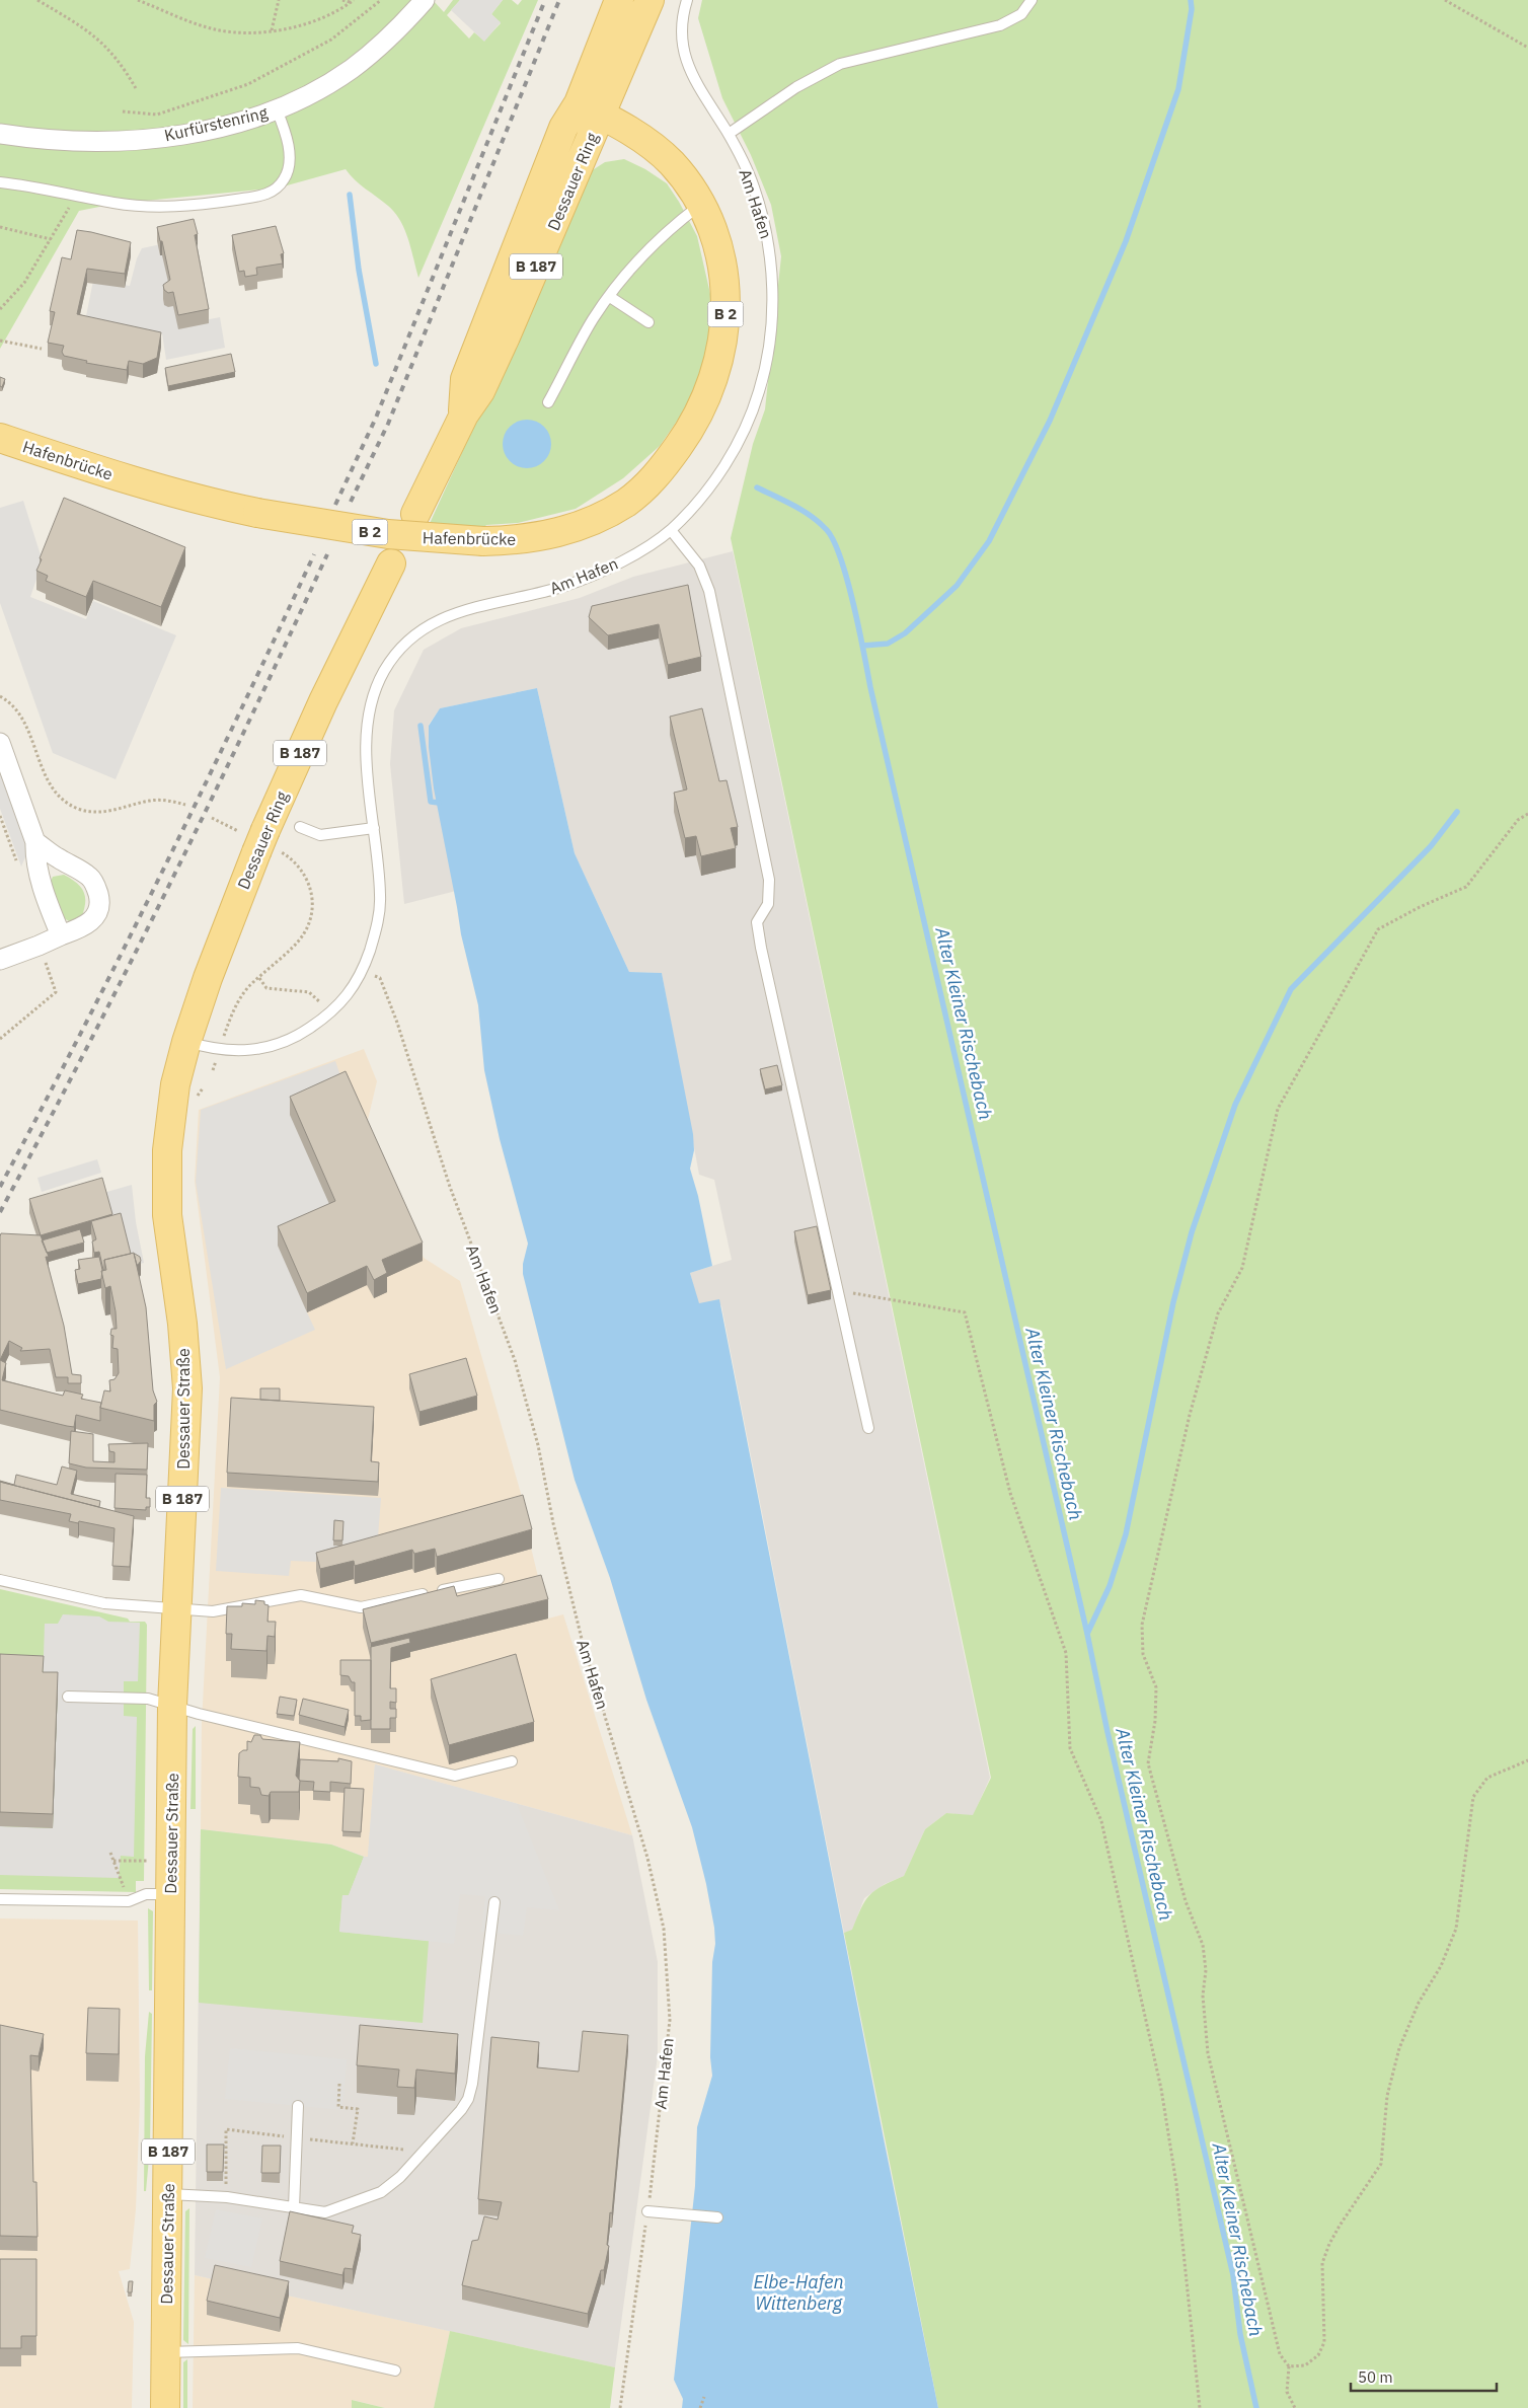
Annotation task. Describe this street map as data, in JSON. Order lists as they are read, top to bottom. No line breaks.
{"streets":{"main road":["Dessauer Ring","B 187","B 2","Hafenbrücke","Dessauer Straße"],"street":["Kurfürstenring"],"lane":["Am Hafen"]},"crossings":[["Dessauer Ring","Am Hafen"],["Dessauer Ring","Hafenbrücke"],["Dessauer Ring","Dessauer Straße"],["Am Hafen","Dessauer Straße"]],"water":["Alter Kleiner Rischebach","Elbe-Hafen Wittenberg"],"scale_bar":"50 m"}
